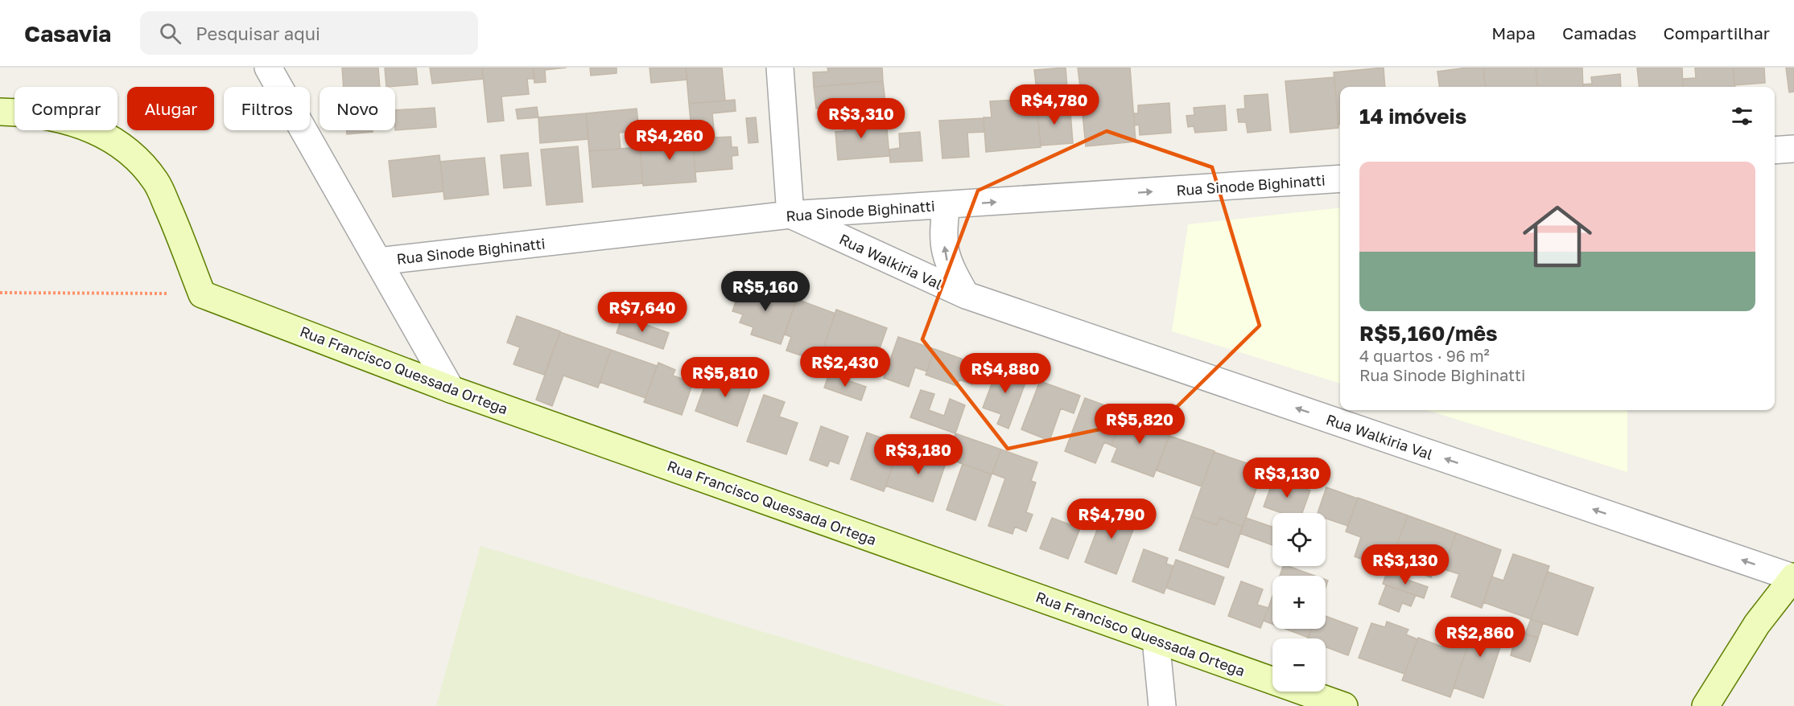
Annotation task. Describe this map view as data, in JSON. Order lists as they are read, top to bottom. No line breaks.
{"streets":{"street":["Rua Sinode Bighinatti","Rua Walkiria Val","Rua Francisco Quessada Ortega"]},"crossings":[["Rua Sinode Bighinatti","Rua Walkiria Val"]],"one_way":["Rua Sinode Bighinatti","Rua Walkiria Val"],"page":{"header":"Casavia","search":"Pesquisar aqui","nav":["Mapa","Camadas","Compartilhar"],"price":["R$4,780","R$3,310","R$4,260","R$5,160","R$7,640","R$2,430","R$4,880","R$5,810","R$5,820","R$3,180","R$3,130","R$4,790","R$3,130","R$2,860"],"chip":["Comprar","Alugar","Filtros","Novo"],"heading":"14 imóveis","list":[{"name":"R$5,160/mês","note":"4 quartos · 96 m² · Rua Sinode Bighinatti"}],"map_buttons":["+","−"]}}
